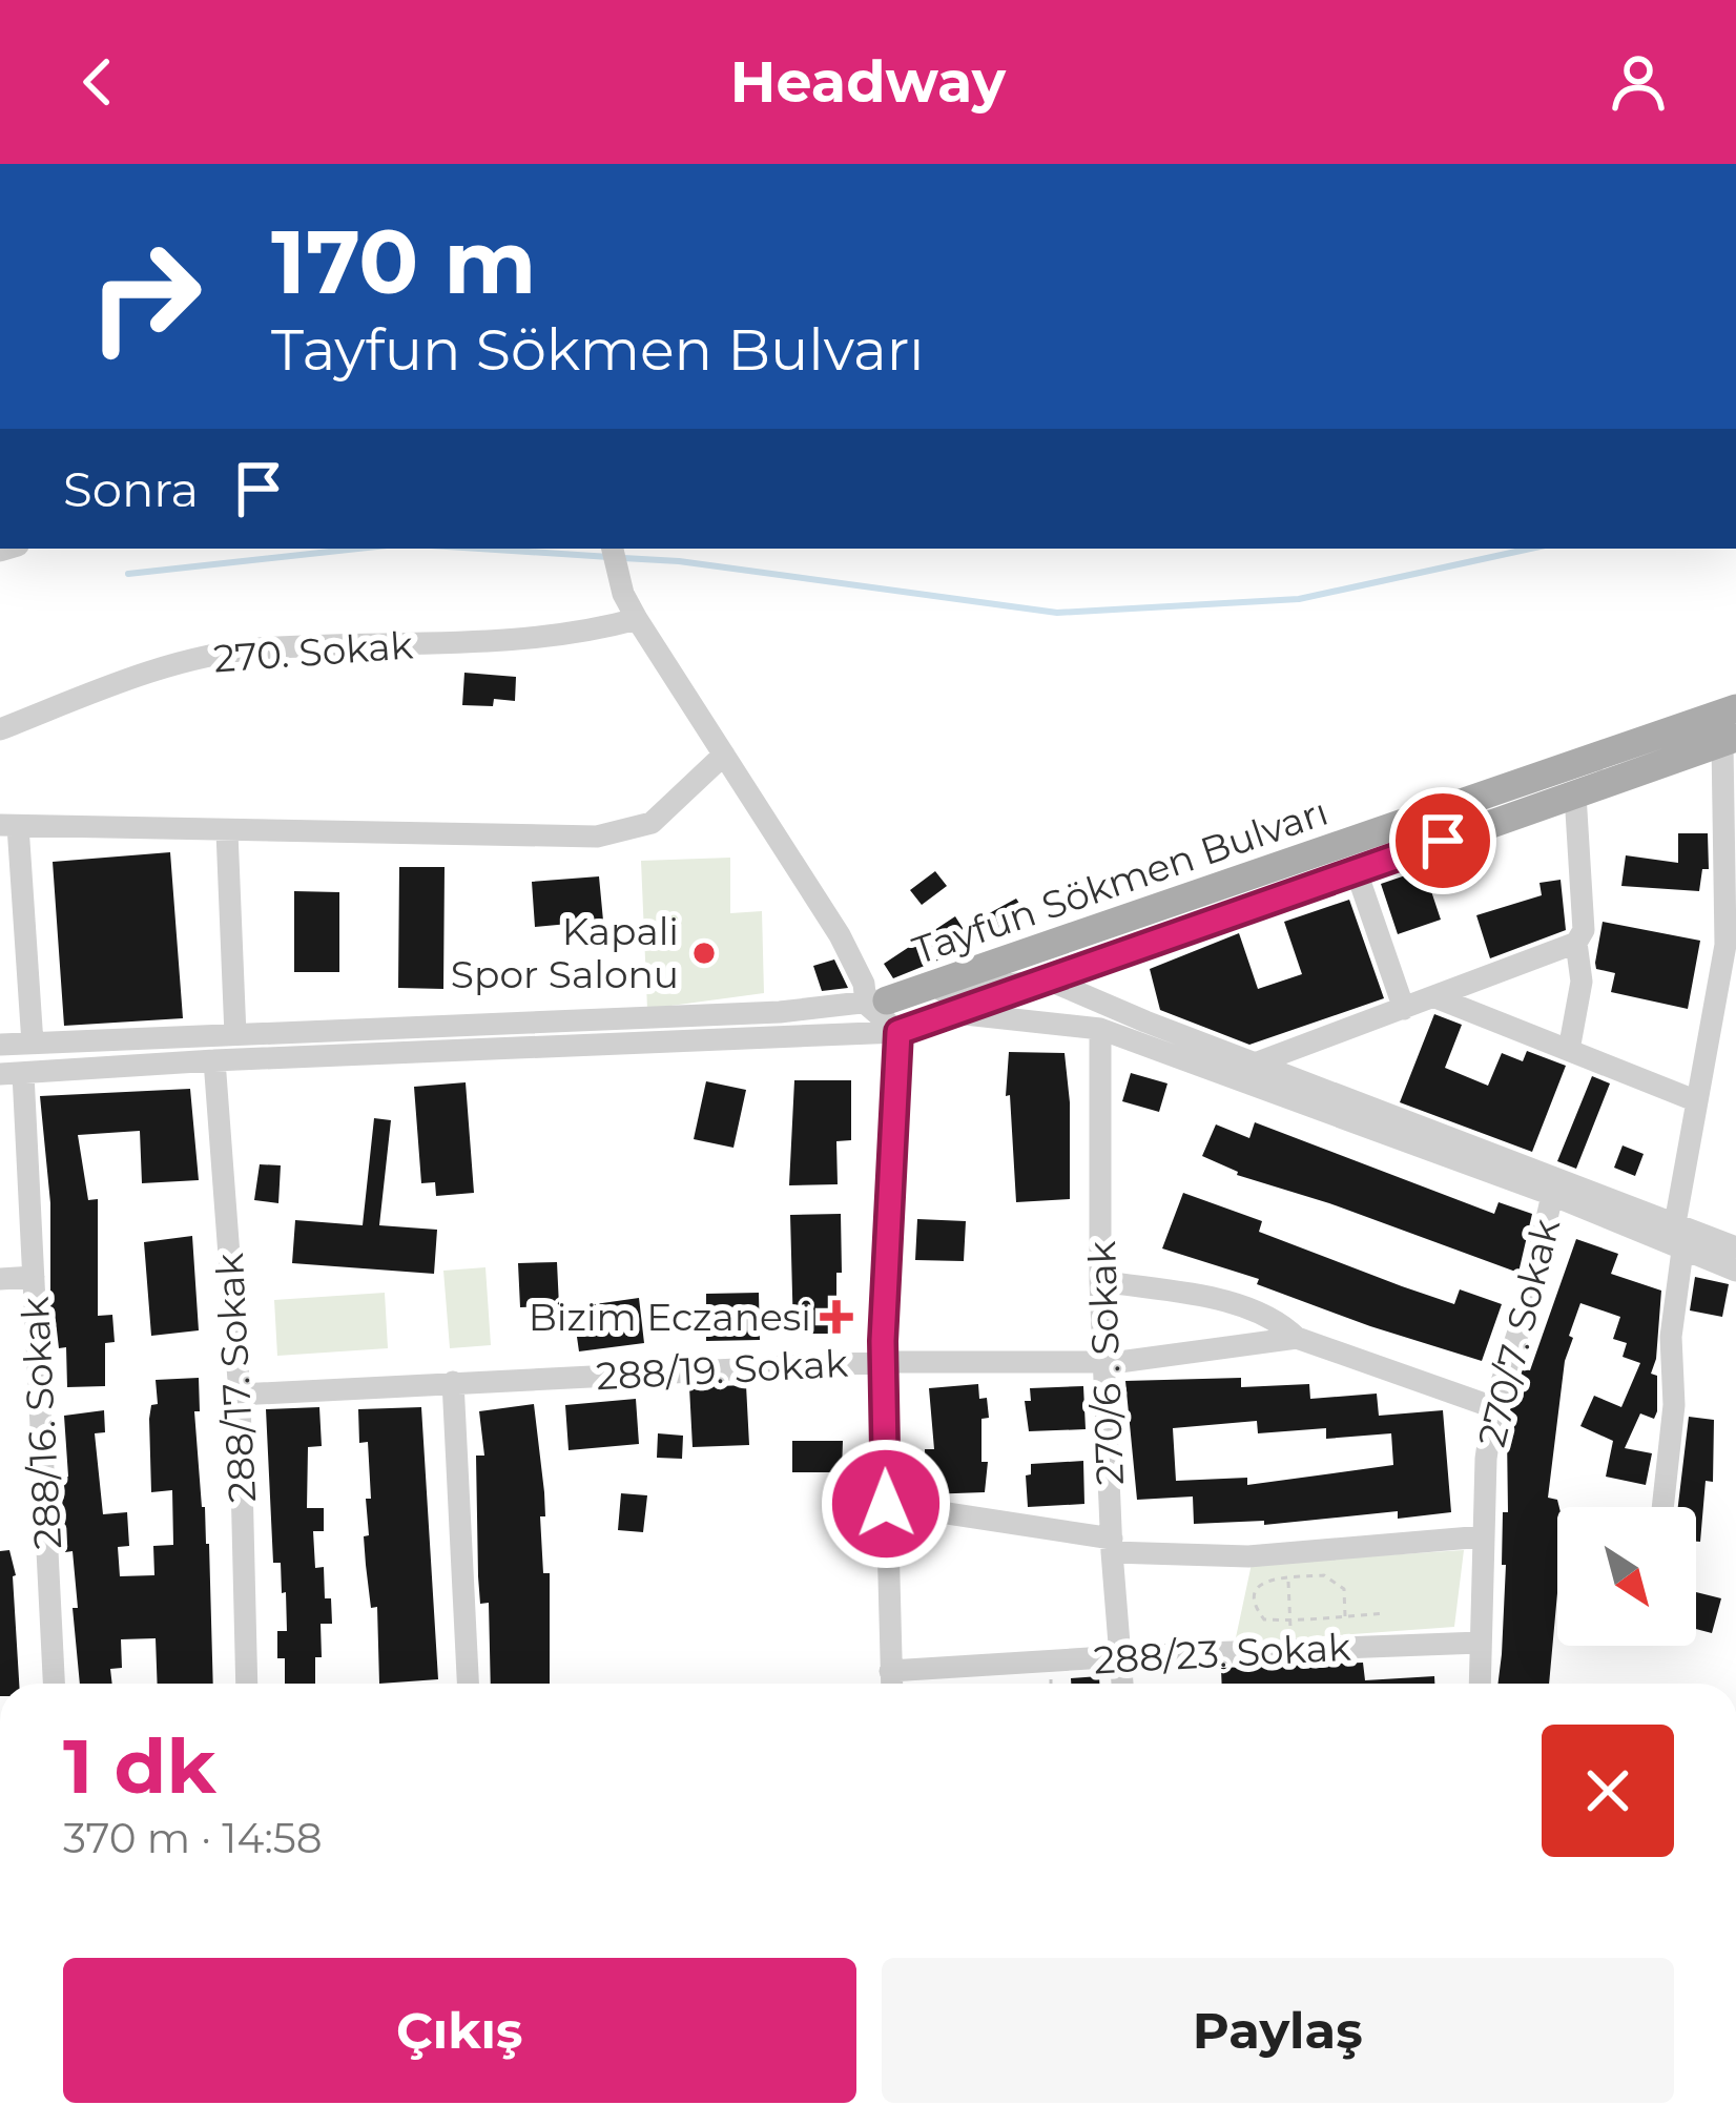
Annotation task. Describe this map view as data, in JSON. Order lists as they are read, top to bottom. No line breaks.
{"streets":{"main road":["Tayfun Sökmen Bulvarı"],"street":["270. Sokak","270/7. Sokak","270/6 . Sokak","288/19. Sokak","288/17. Sokak","288/16. Sokak","288/23. Sokak"]},"crossings":[["270/7. Sokak","288/19. Sokak"],["270/7. Sokak","288/23. Sokak"],["270/6 . Sokak","288/19. Sokak"],["270/6 . Sokak","288/23. Sokak"],["288/19. Sokak","288/17. Sokak"]],"places":{"other":["Kapali Spor Salonu"],"health":["Bizim Eczanesi"]},"north":"bottom right","page":{"header":"Headway","turn":["170 m","Tayfun Sökmen Bulvarı"],"then":"Sonra","heading":["1 dk","370 m · 14:58"],"buttons":["Çıkış","Paylaş"]}}
